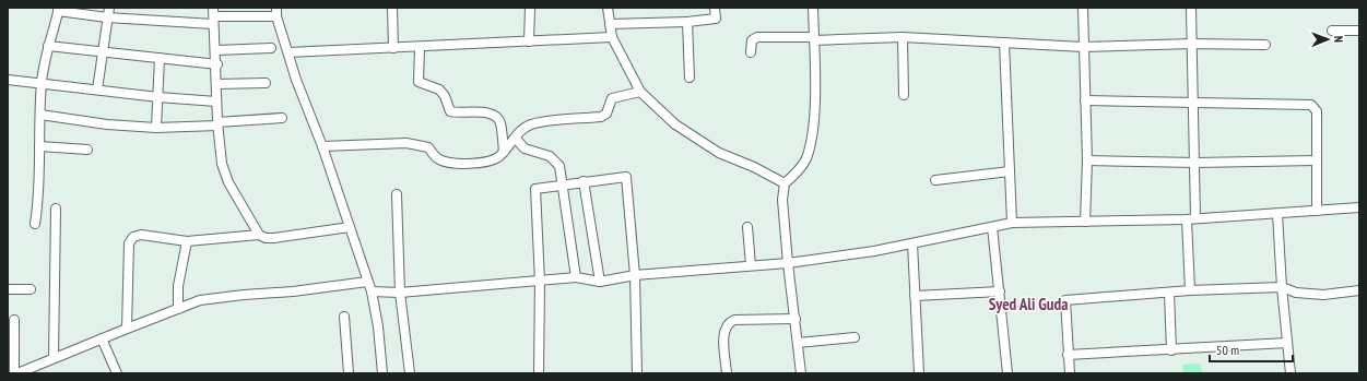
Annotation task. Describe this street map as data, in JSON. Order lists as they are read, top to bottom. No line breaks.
{"districts":["Syed Ali Guda"],"scale_bar":"50 m","north":"right"}
